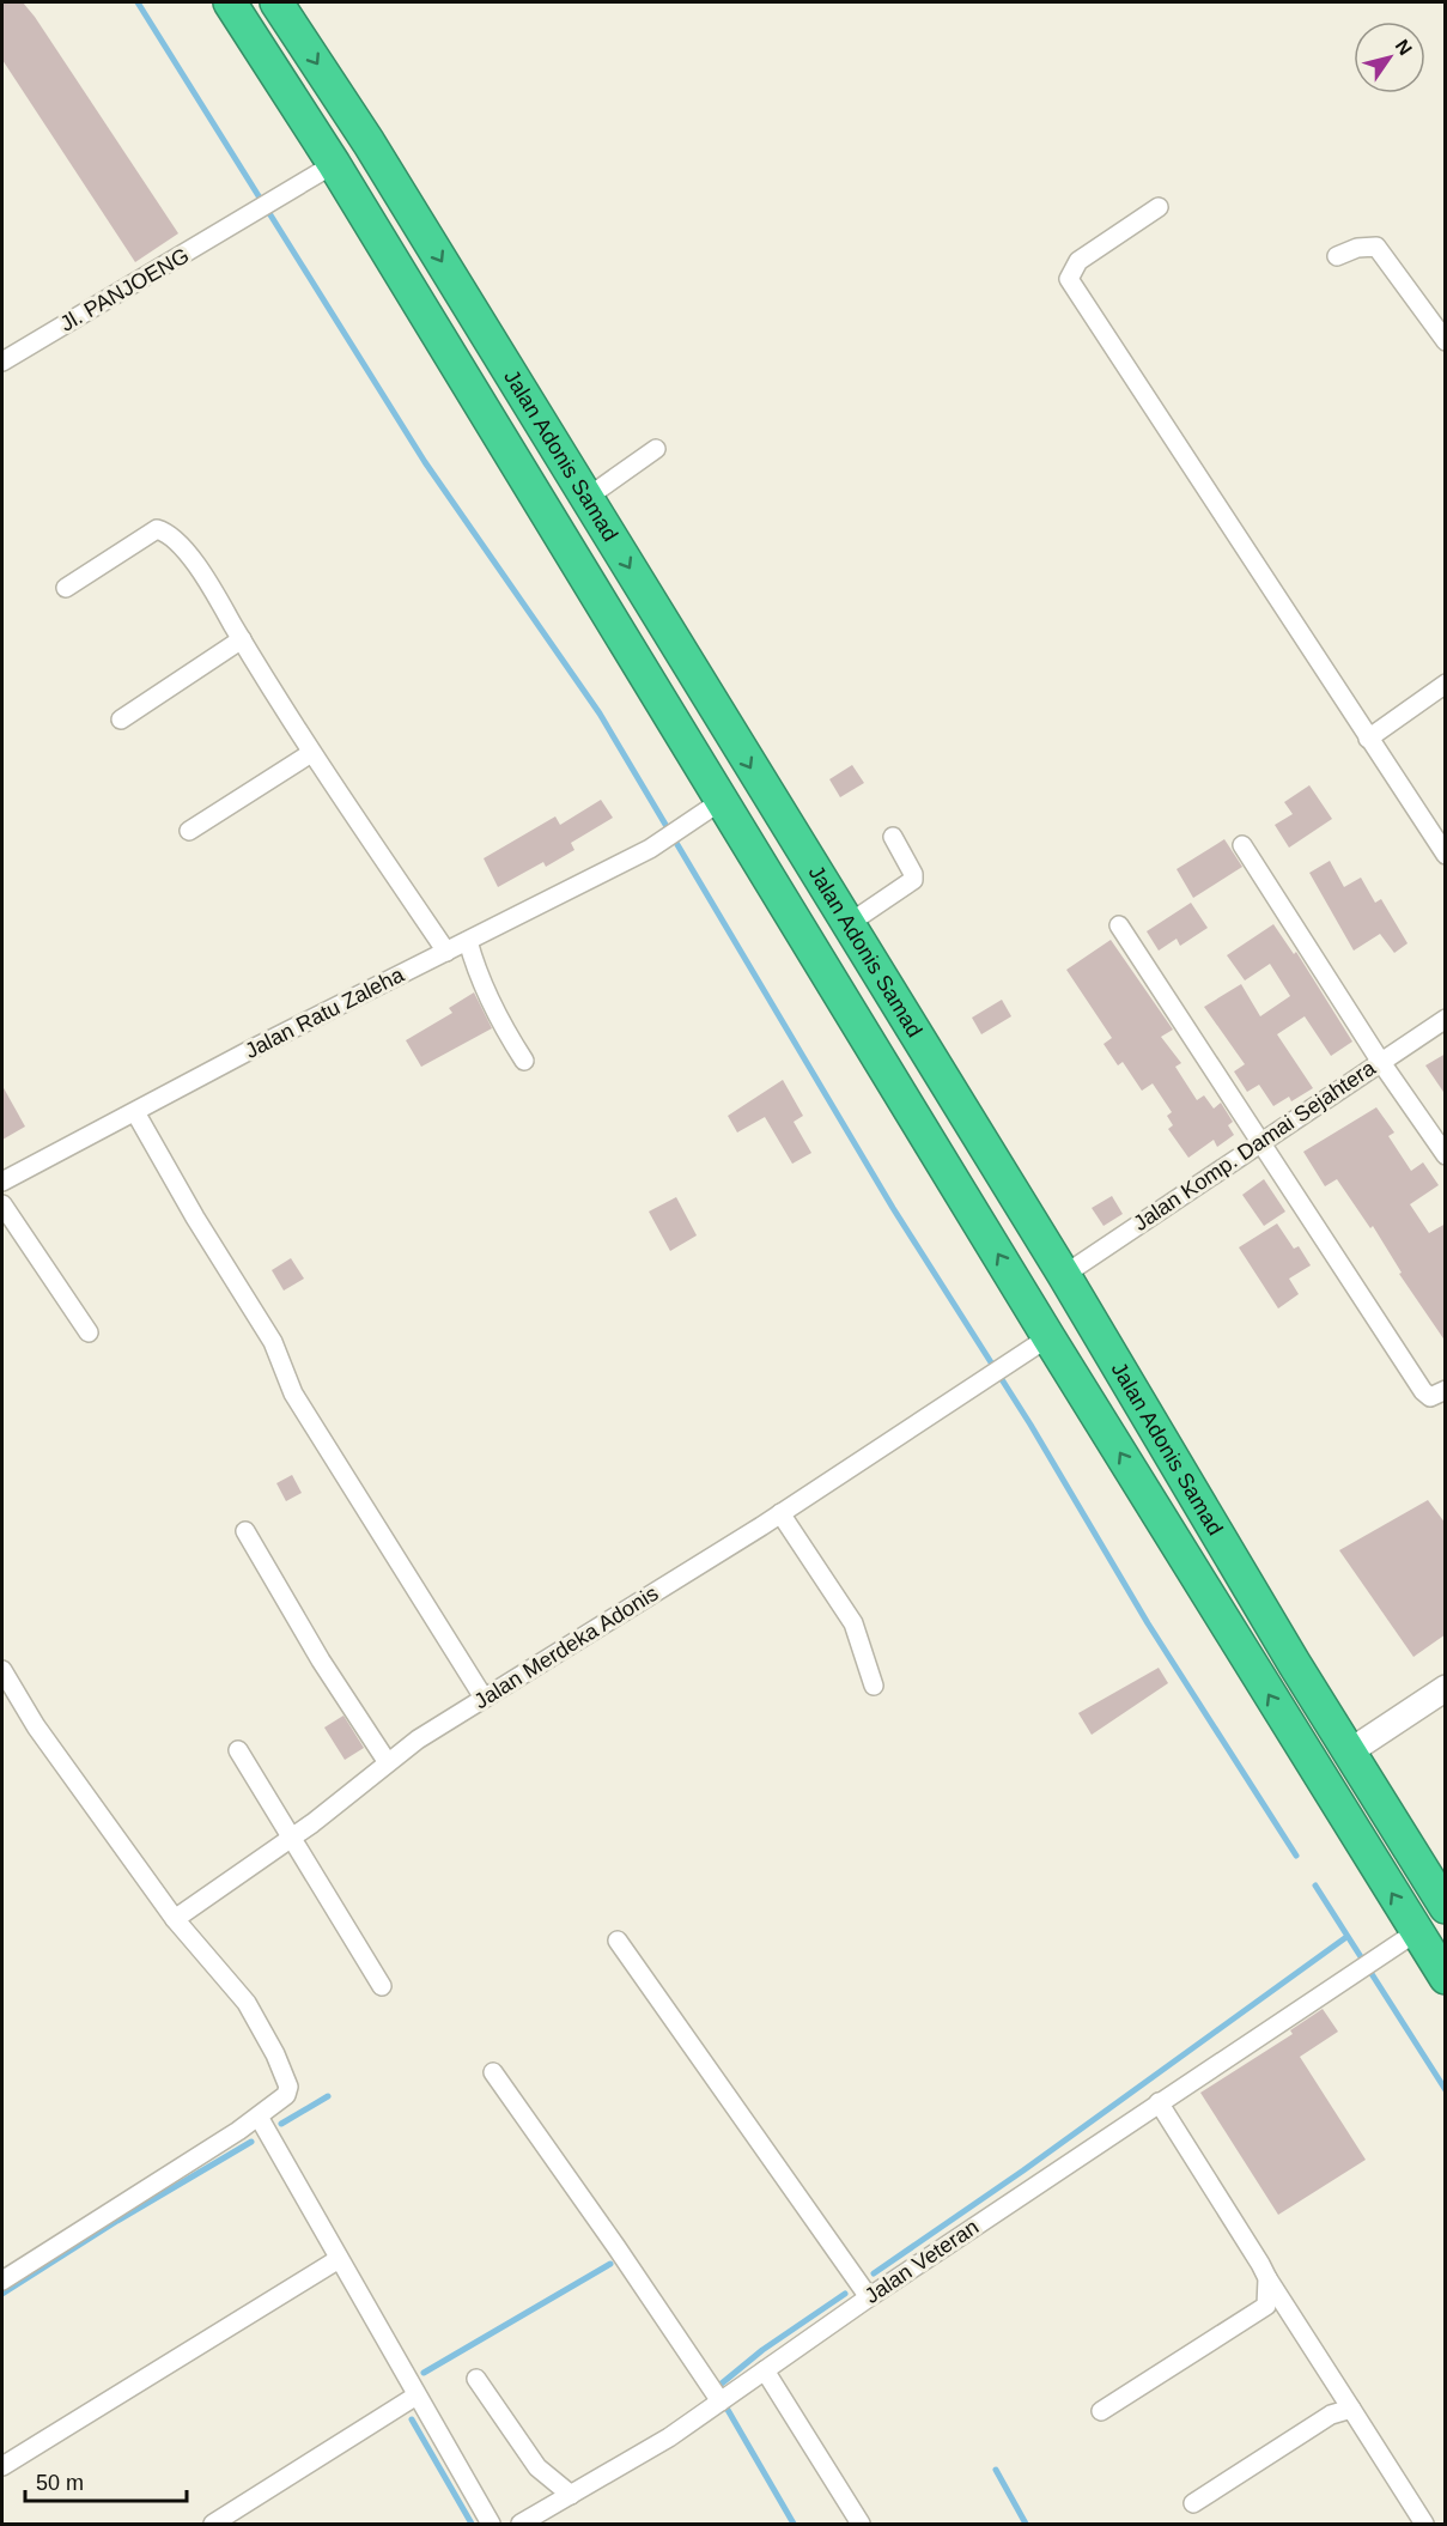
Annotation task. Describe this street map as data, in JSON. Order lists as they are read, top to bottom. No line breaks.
{"streets":{"highway":["Jalan Adonis Samad"],"street":["Jl. PANJOENG","Jalan Ratu Zaleha","Jalan Komp. Damai Sejahtera","Jalan Merdeka Adonis","Jalan Veteran"]},"crossings":[["Jalan Adonis Samad","Jalan Komp. Damai Sejahtera"]],"scale_bar":"50 m","north":"top right"}
